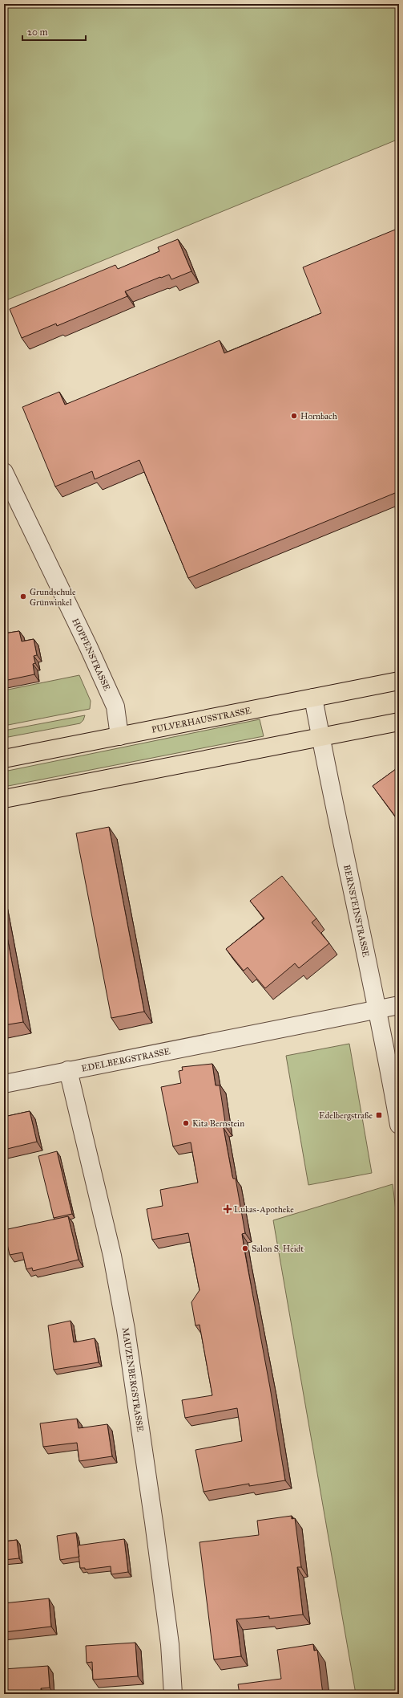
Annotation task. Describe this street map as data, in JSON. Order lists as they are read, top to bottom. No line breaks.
{"streets":{"main road":["PULVERHAUSSTRASSE"],"street":["HOPFENSTRASSE","BERNSTEINSTRASSE","EDELBERGSTRASSE","MAUZENBERGSTRASSE"]},"crossings":[["HOPFENSTRASSE","PULVERHAUSSTRASSE"],["PULVERHAUSSTRASSE","BERNSTEINSTRASSE"],["BERNSTEINSTRASSE","EDELBERGSTRASSE"],["EDELBERGSTRASSE","MAUZENBERGSTRASSE"]],"places":{"other":["Hornbach","Grundschule Grünwinkel","Kita Bernstein","Salon S. Heidt"],"transit":["Edelbergstraße"],"health":["Lukas-Apotheke"]},"scale_bar":"20 m"}
